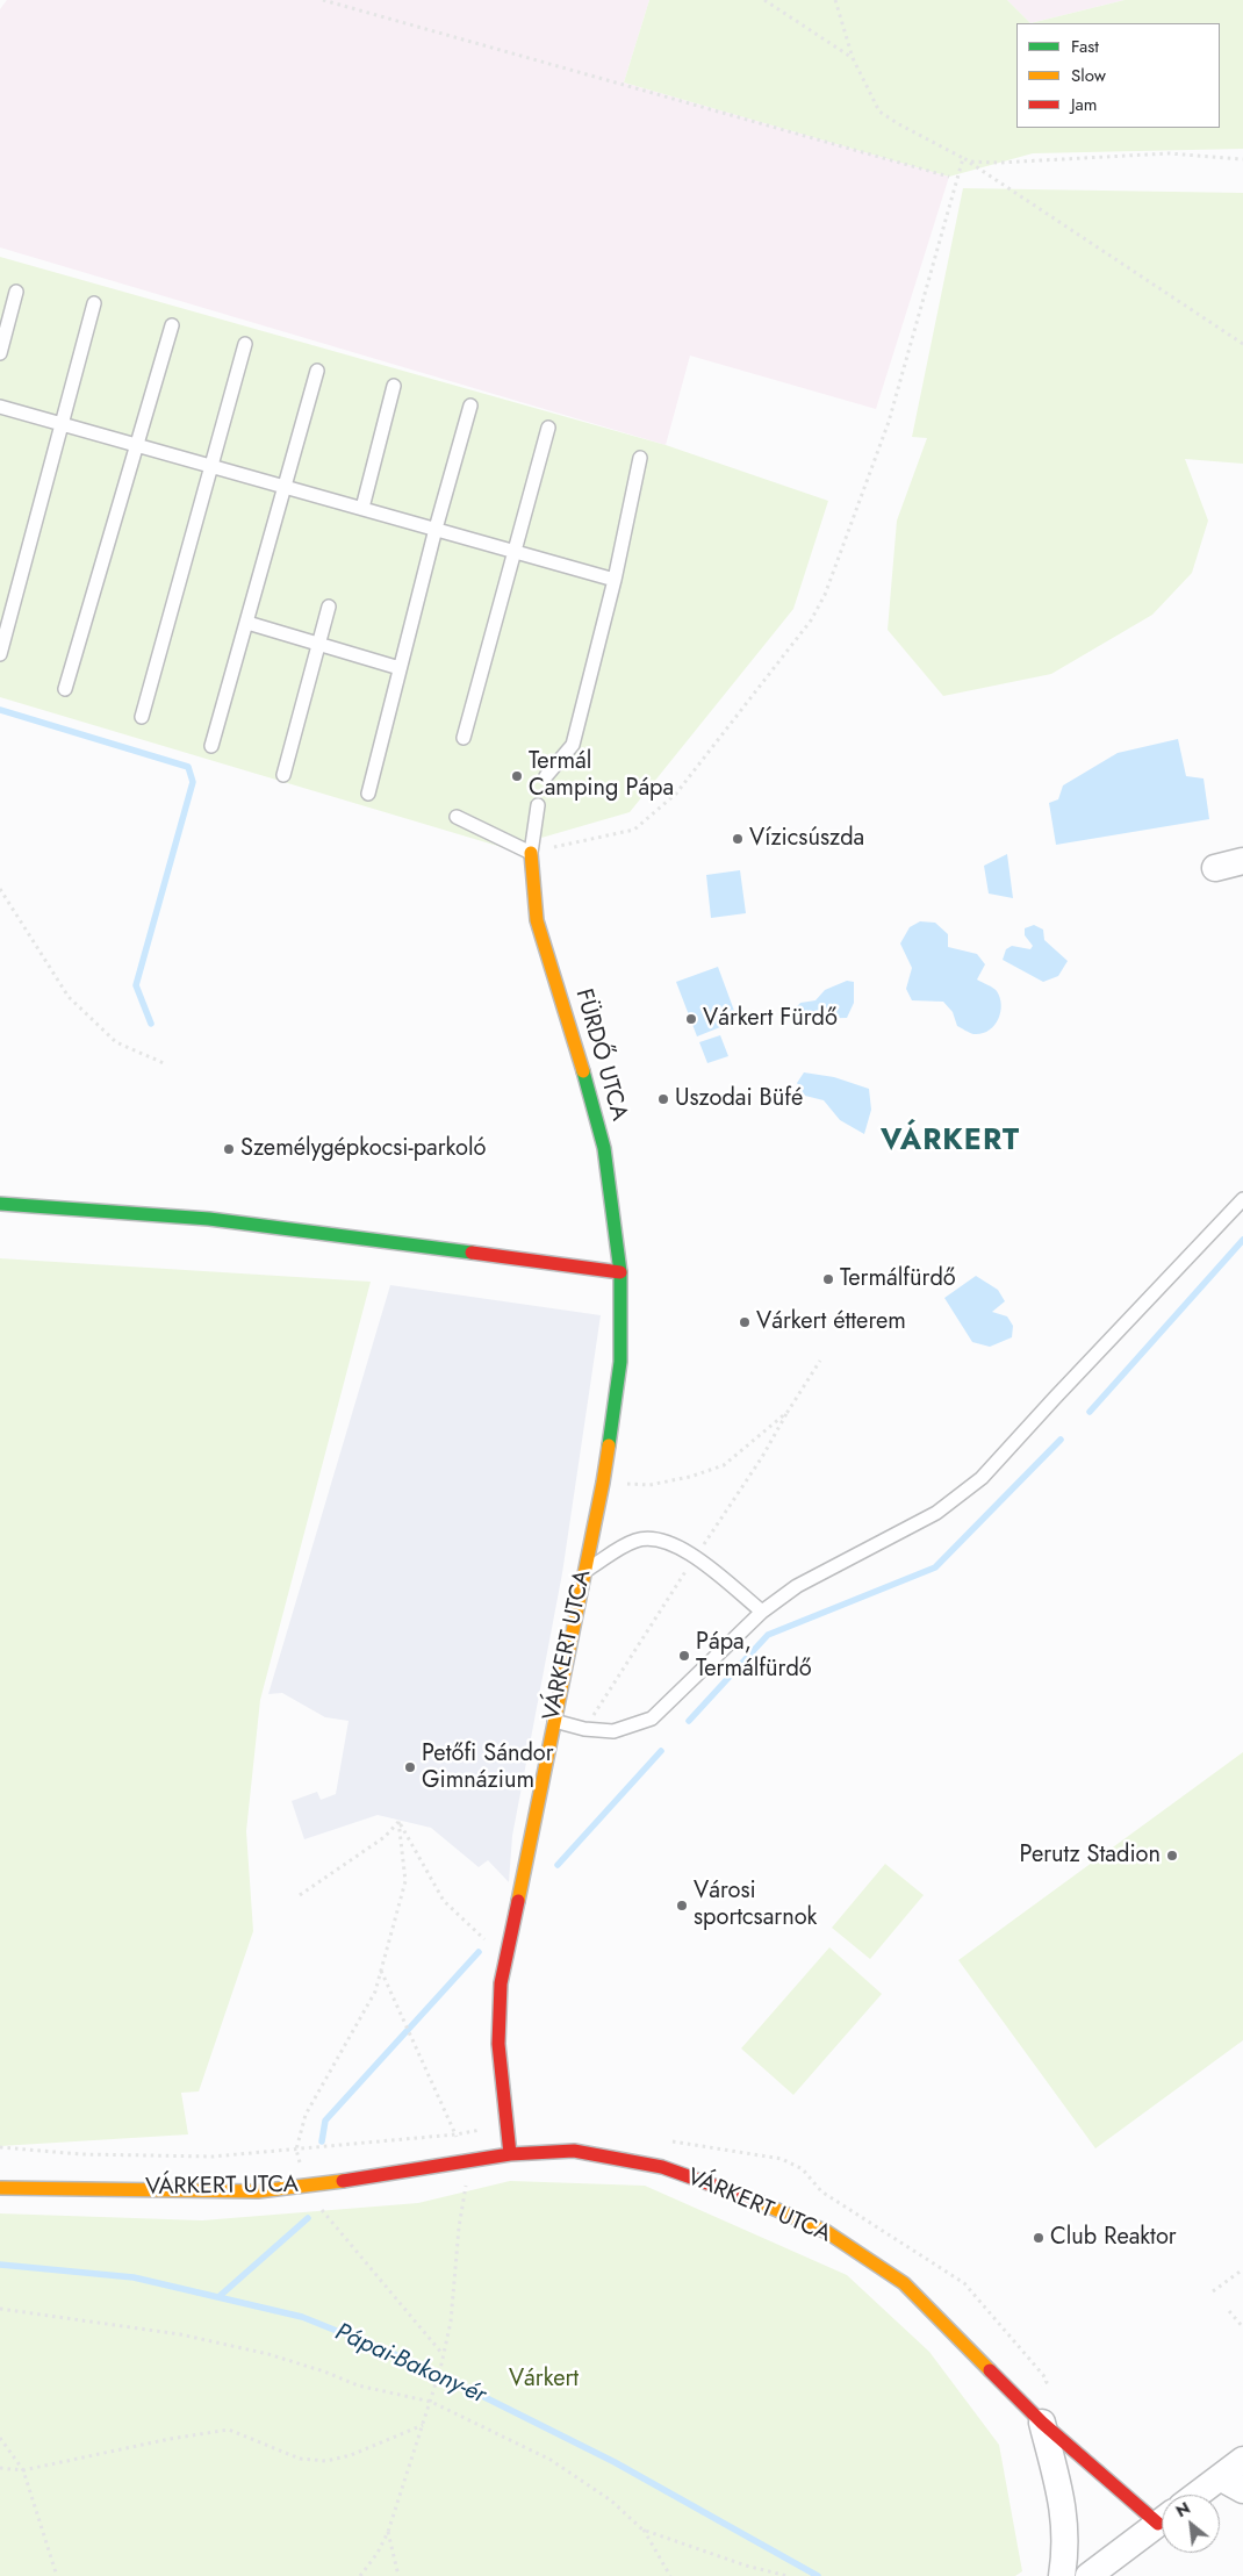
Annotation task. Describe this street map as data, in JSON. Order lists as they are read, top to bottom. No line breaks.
{"streets":{"street":["FÜRDŐ UTCA","VÁRKERT UTCA"]},"crossings":[["FÜRDŐ UTCA","VÁRKERT UTCA"]],"districts":["VÁRKERT"],"water":["Pápai-Bakony-ér"],"parks":["Várkert"],"places":["Termál Camping Pápa","Vízicsúszda","Várkert Fürdő","Uszodai Büfé","Személygépkocsi-parkoló","Termálfürdő","Várkert étterem","Pápa, Termálfürdő","Petőfi Sándor Gimnázium","Perutz Stadion","Városi sportcsarnok","Club Reaktor"],"legend":["Fast","Slow","Jam"],"north":"top left"}
